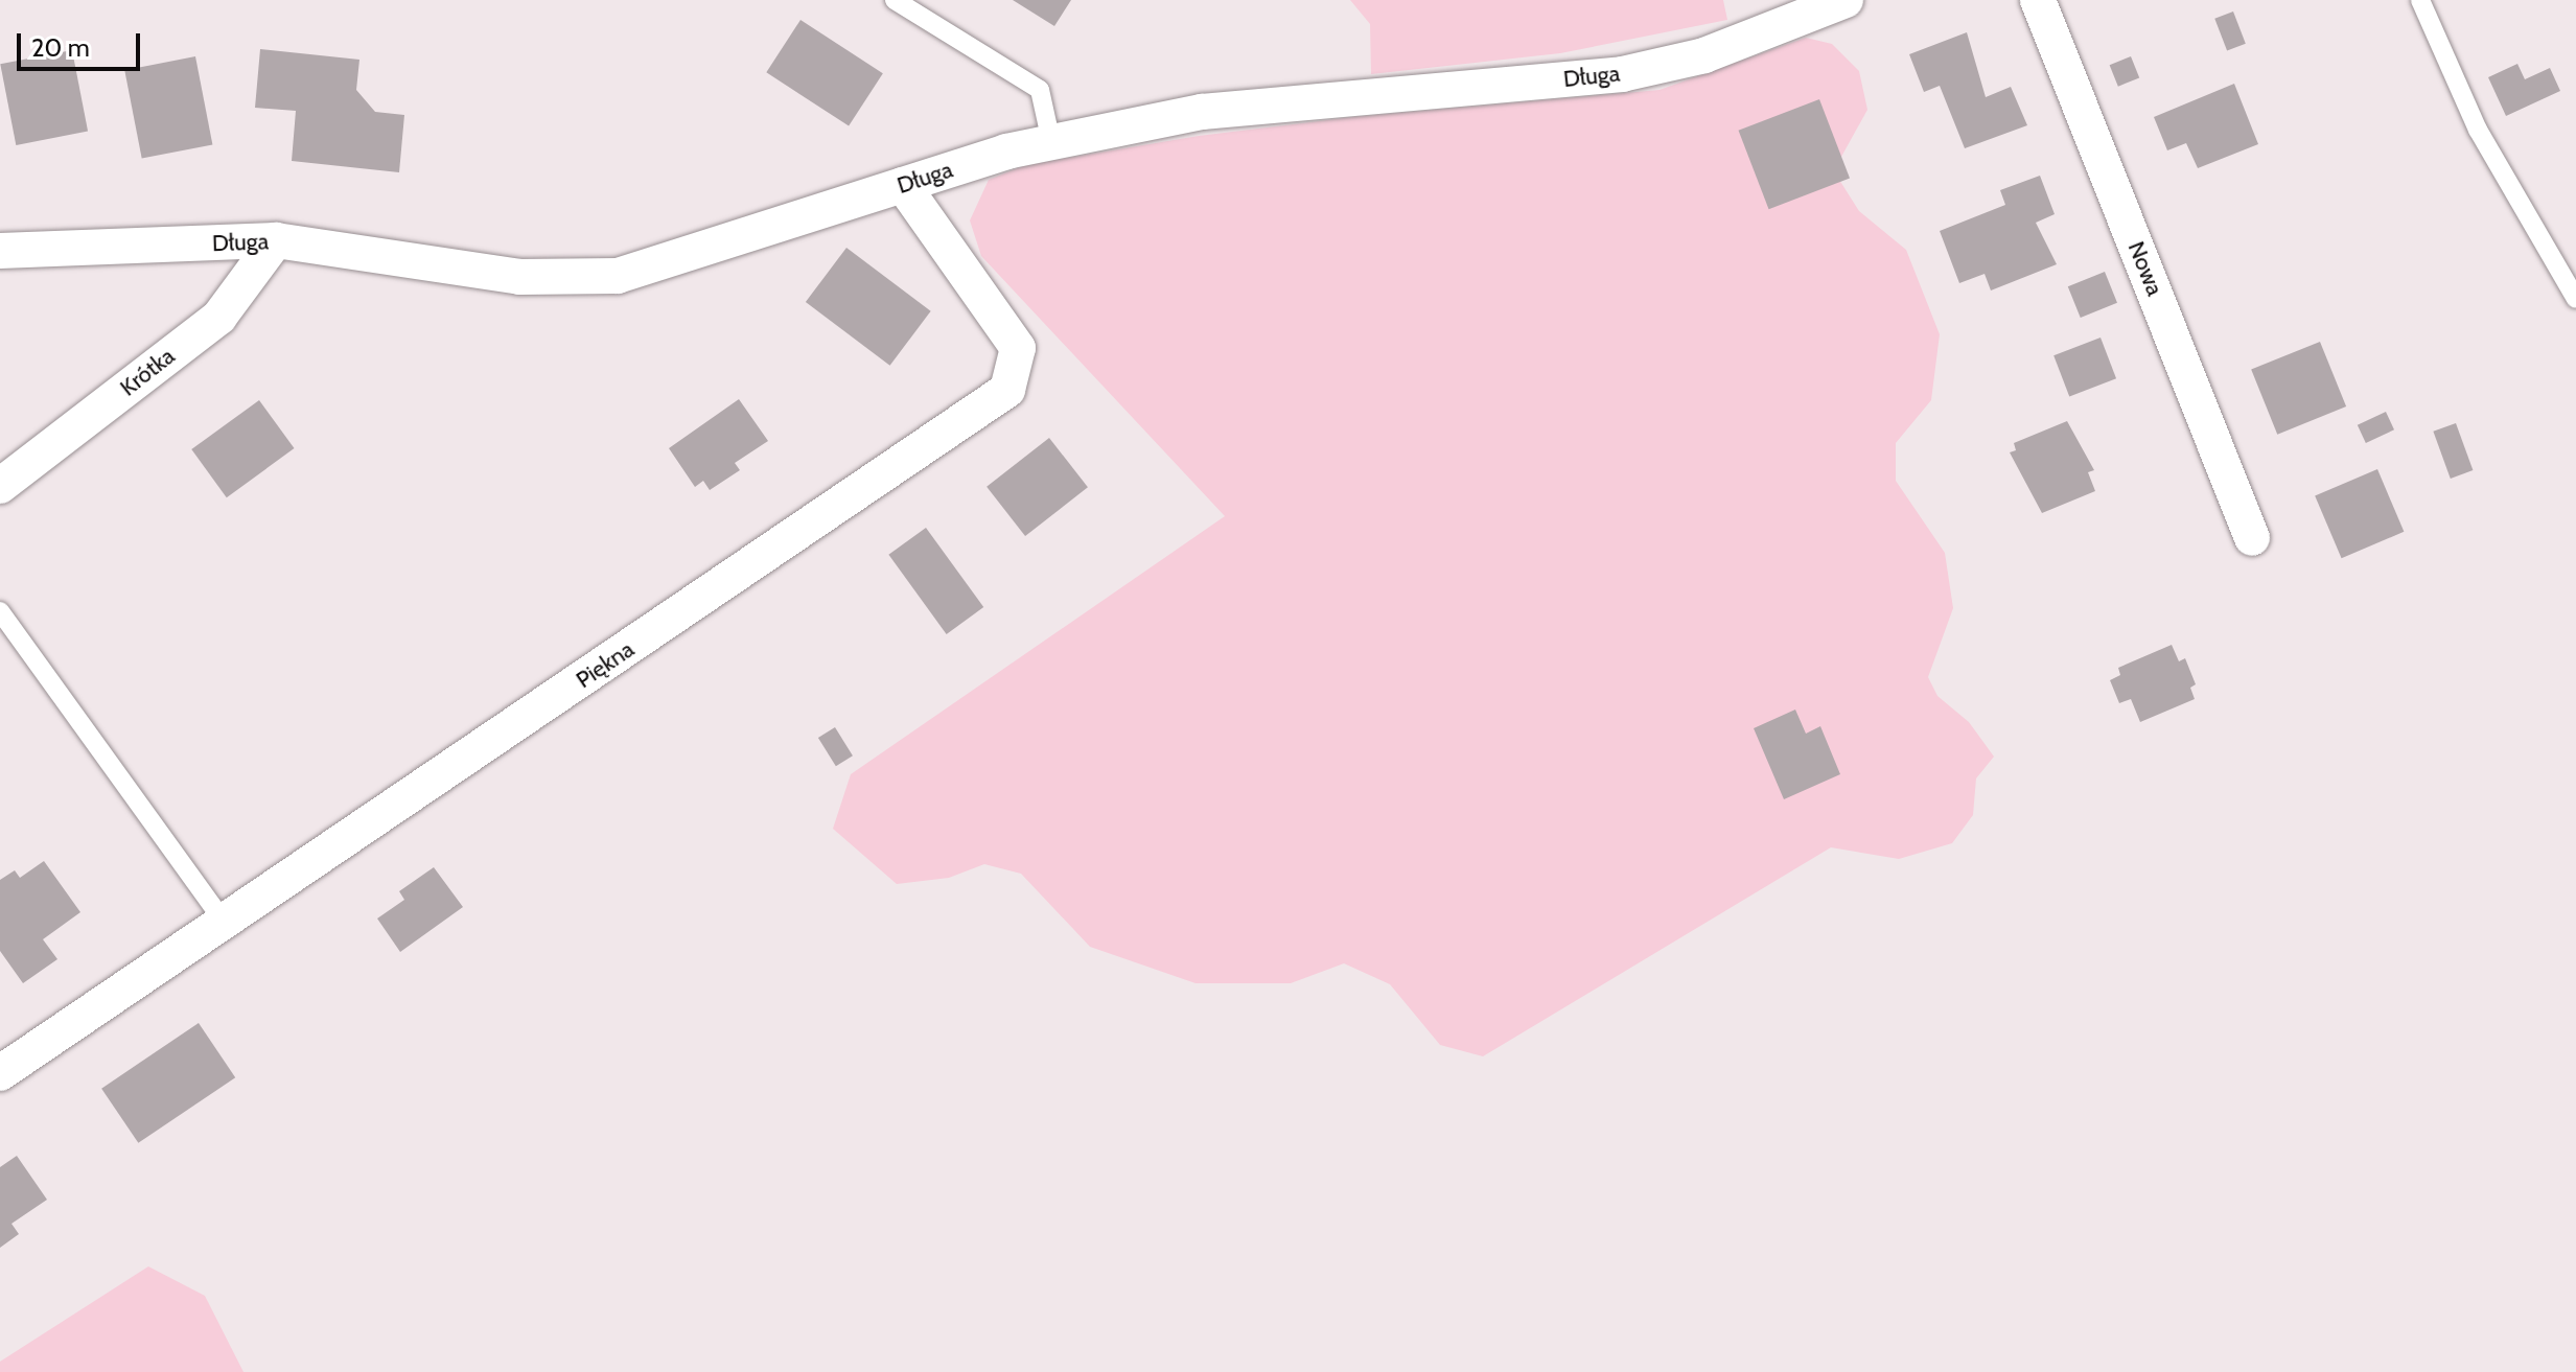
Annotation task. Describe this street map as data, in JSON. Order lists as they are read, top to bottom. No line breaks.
{"streets":{"street":["Długa","Nowa","Krótka","Piękna"]},"crossings":[["Długa","Krótka"],["Długa","Piękna"]],"scale_bar":"20 m"}
